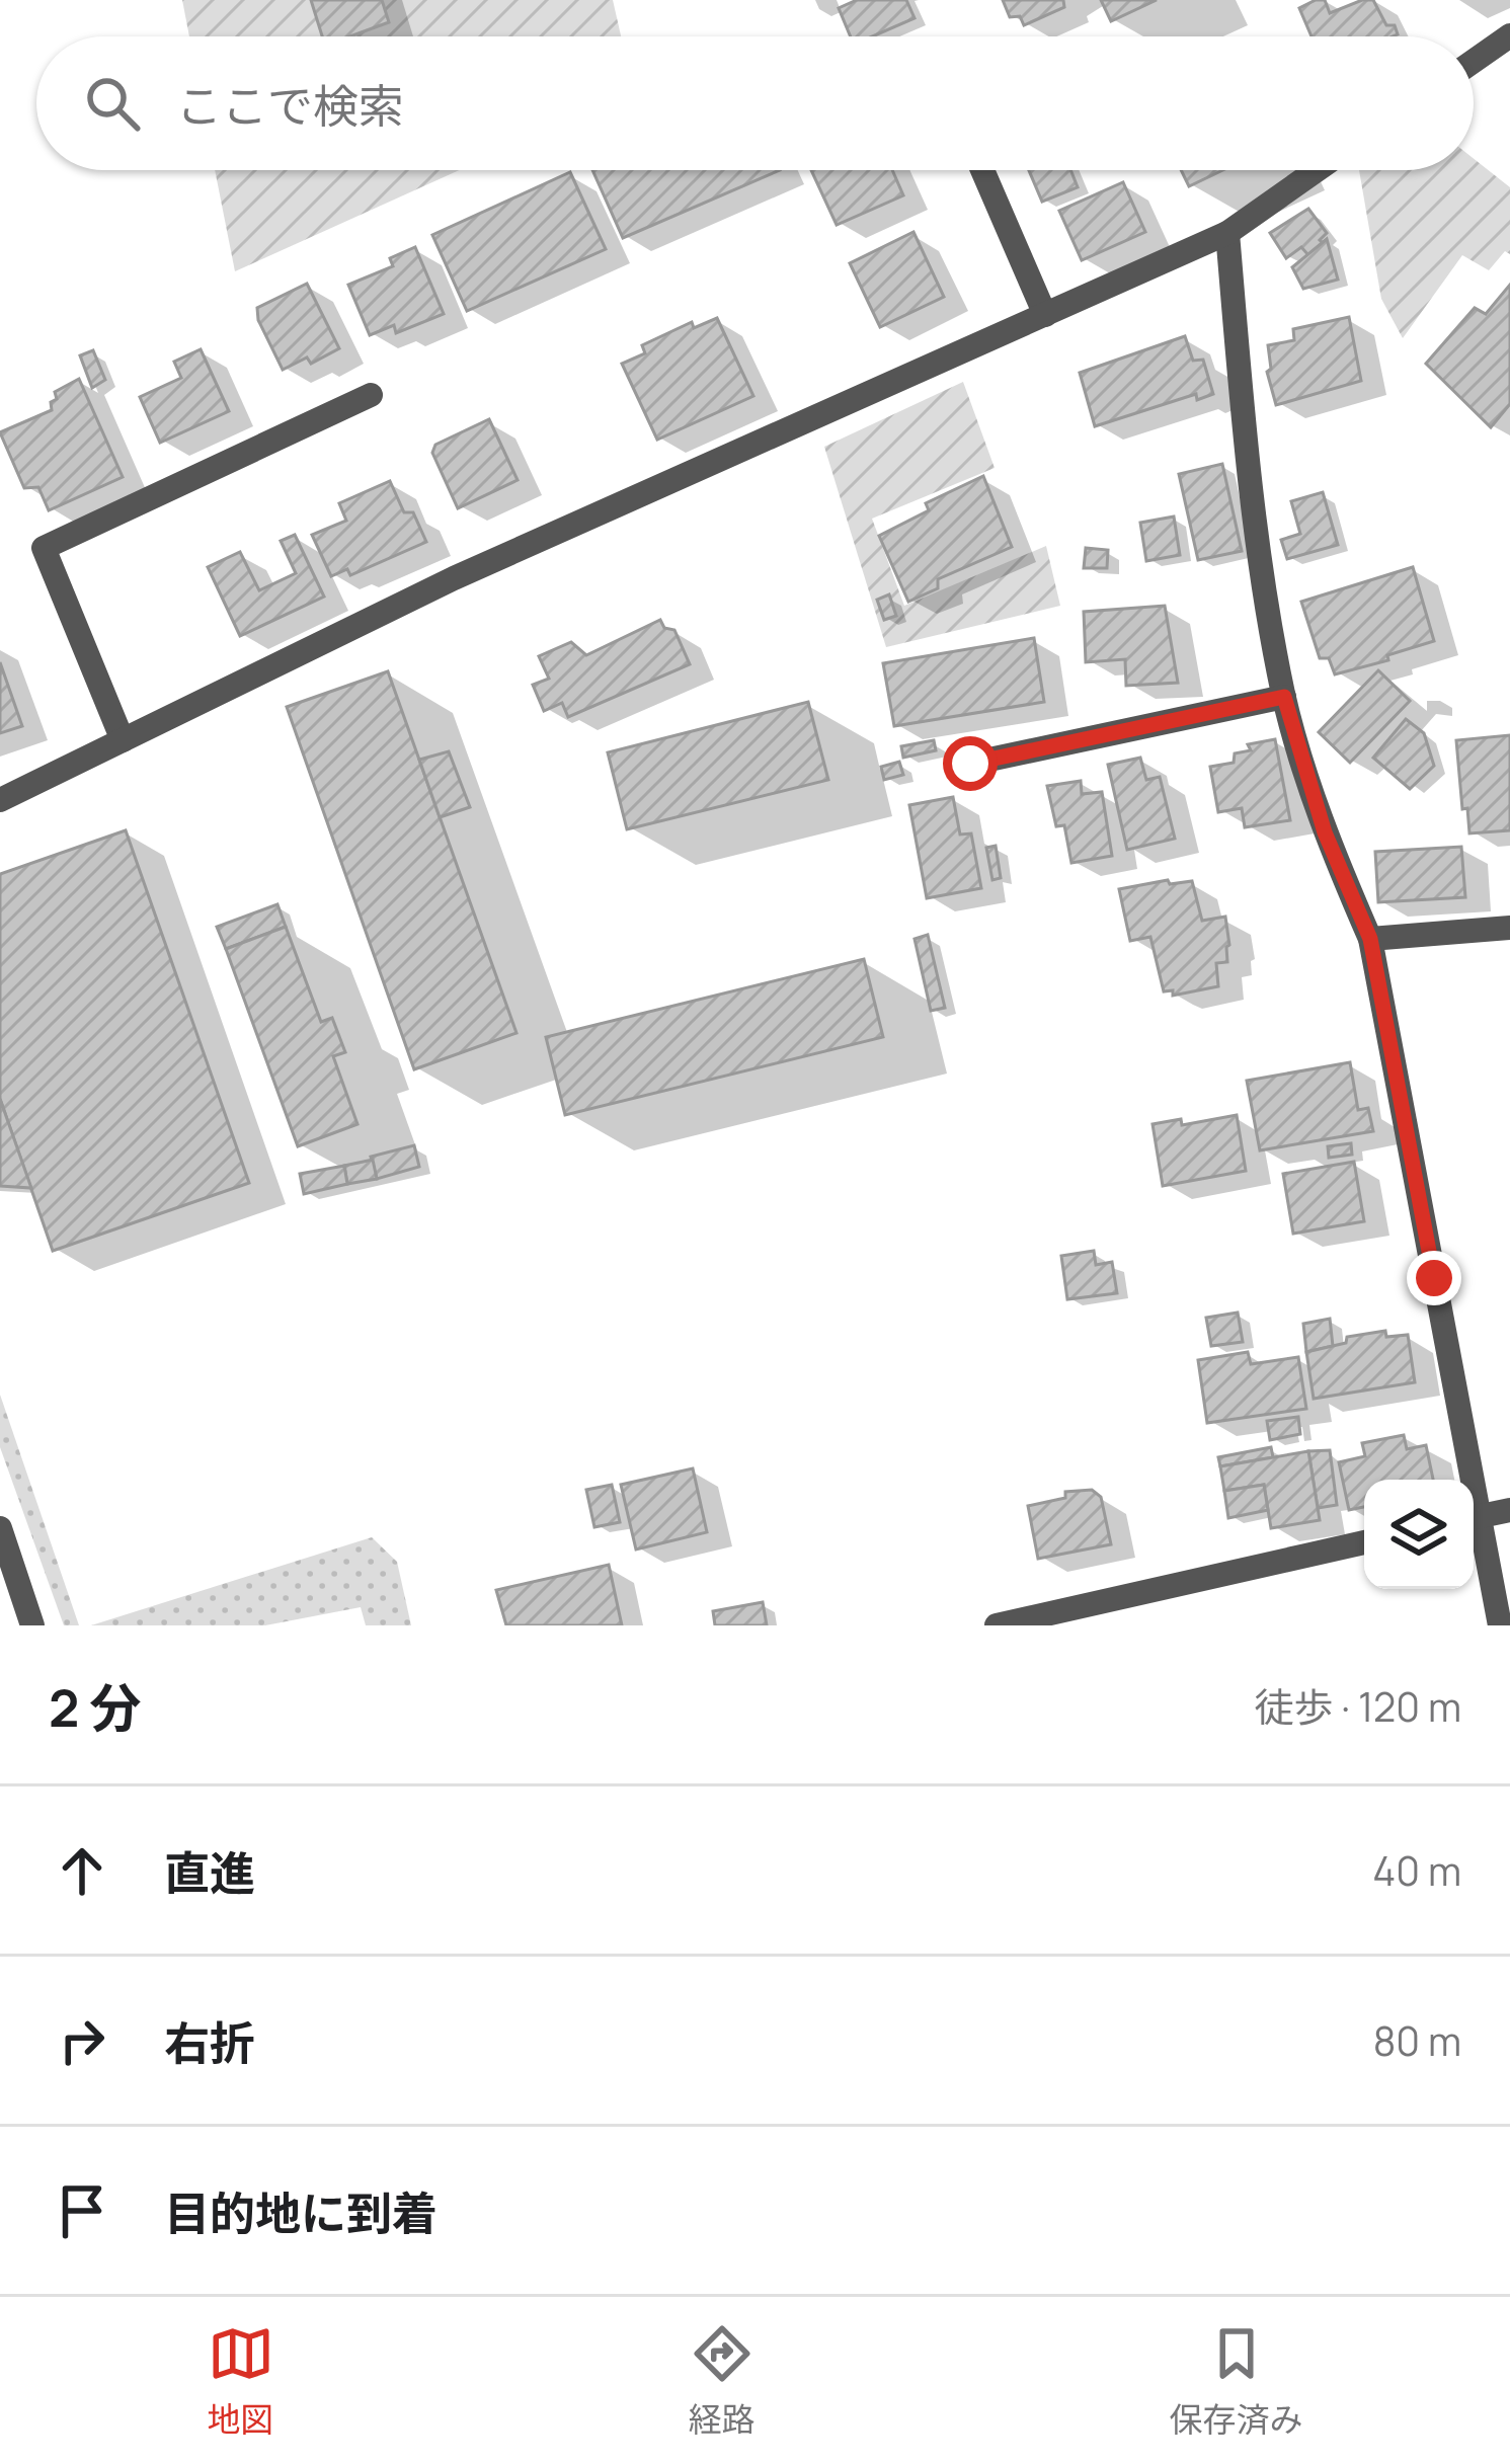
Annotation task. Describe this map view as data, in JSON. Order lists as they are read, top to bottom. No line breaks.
{"page":{"search":"ここで検索","heading":["2 分","徒歩 · 120 m"],"list":[["直進","40 m"],["右折","80 m"],"目的地に到着"],"nav":["地図","経路","保存済み"]}}
